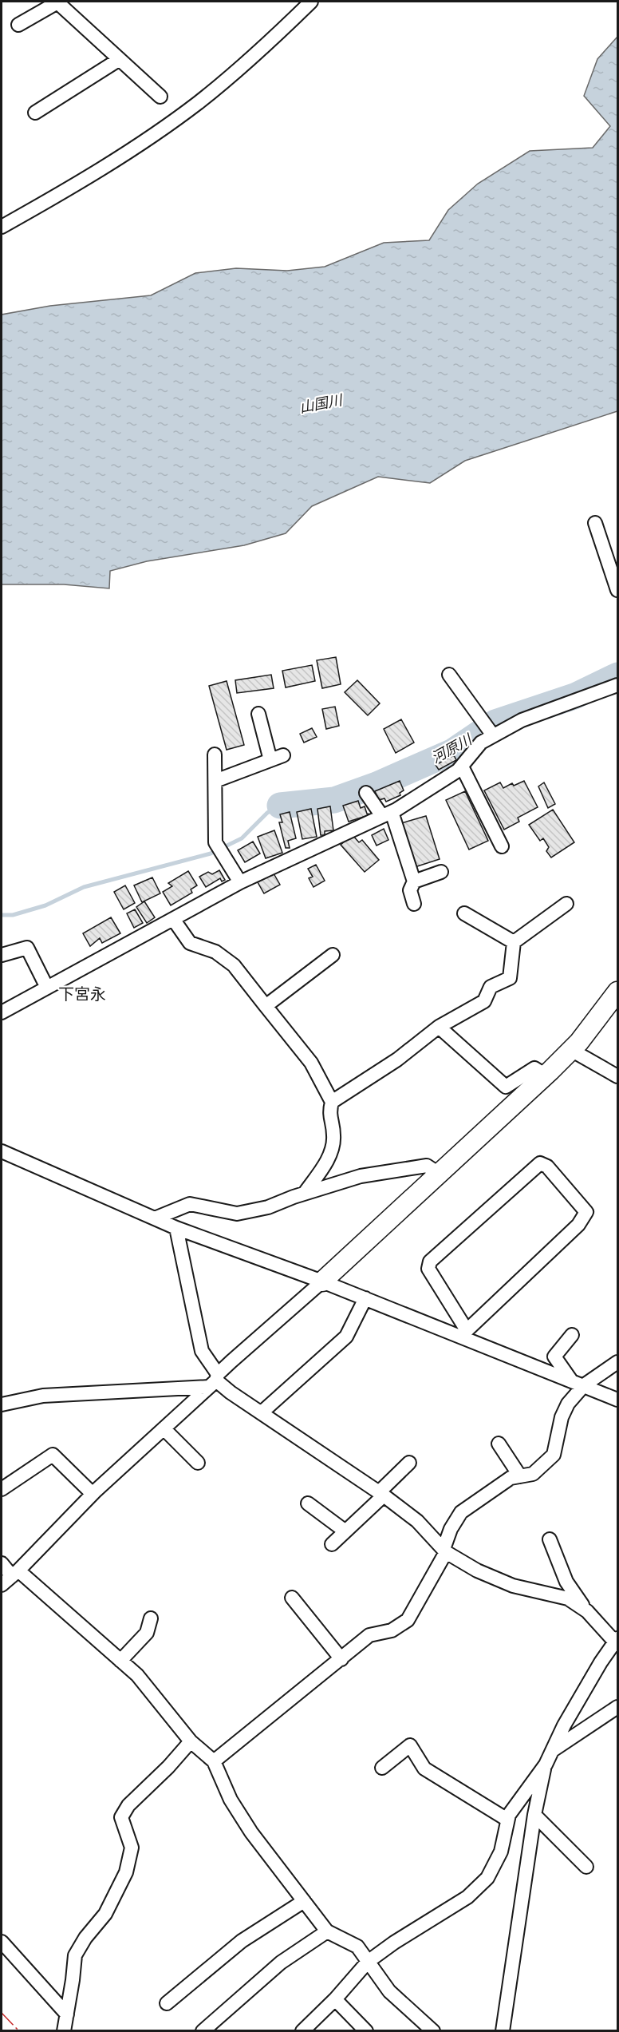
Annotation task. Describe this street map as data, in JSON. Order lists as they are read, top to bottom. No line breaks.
{"districts":["下宮永"],"water":["山国川","河原川"]}
